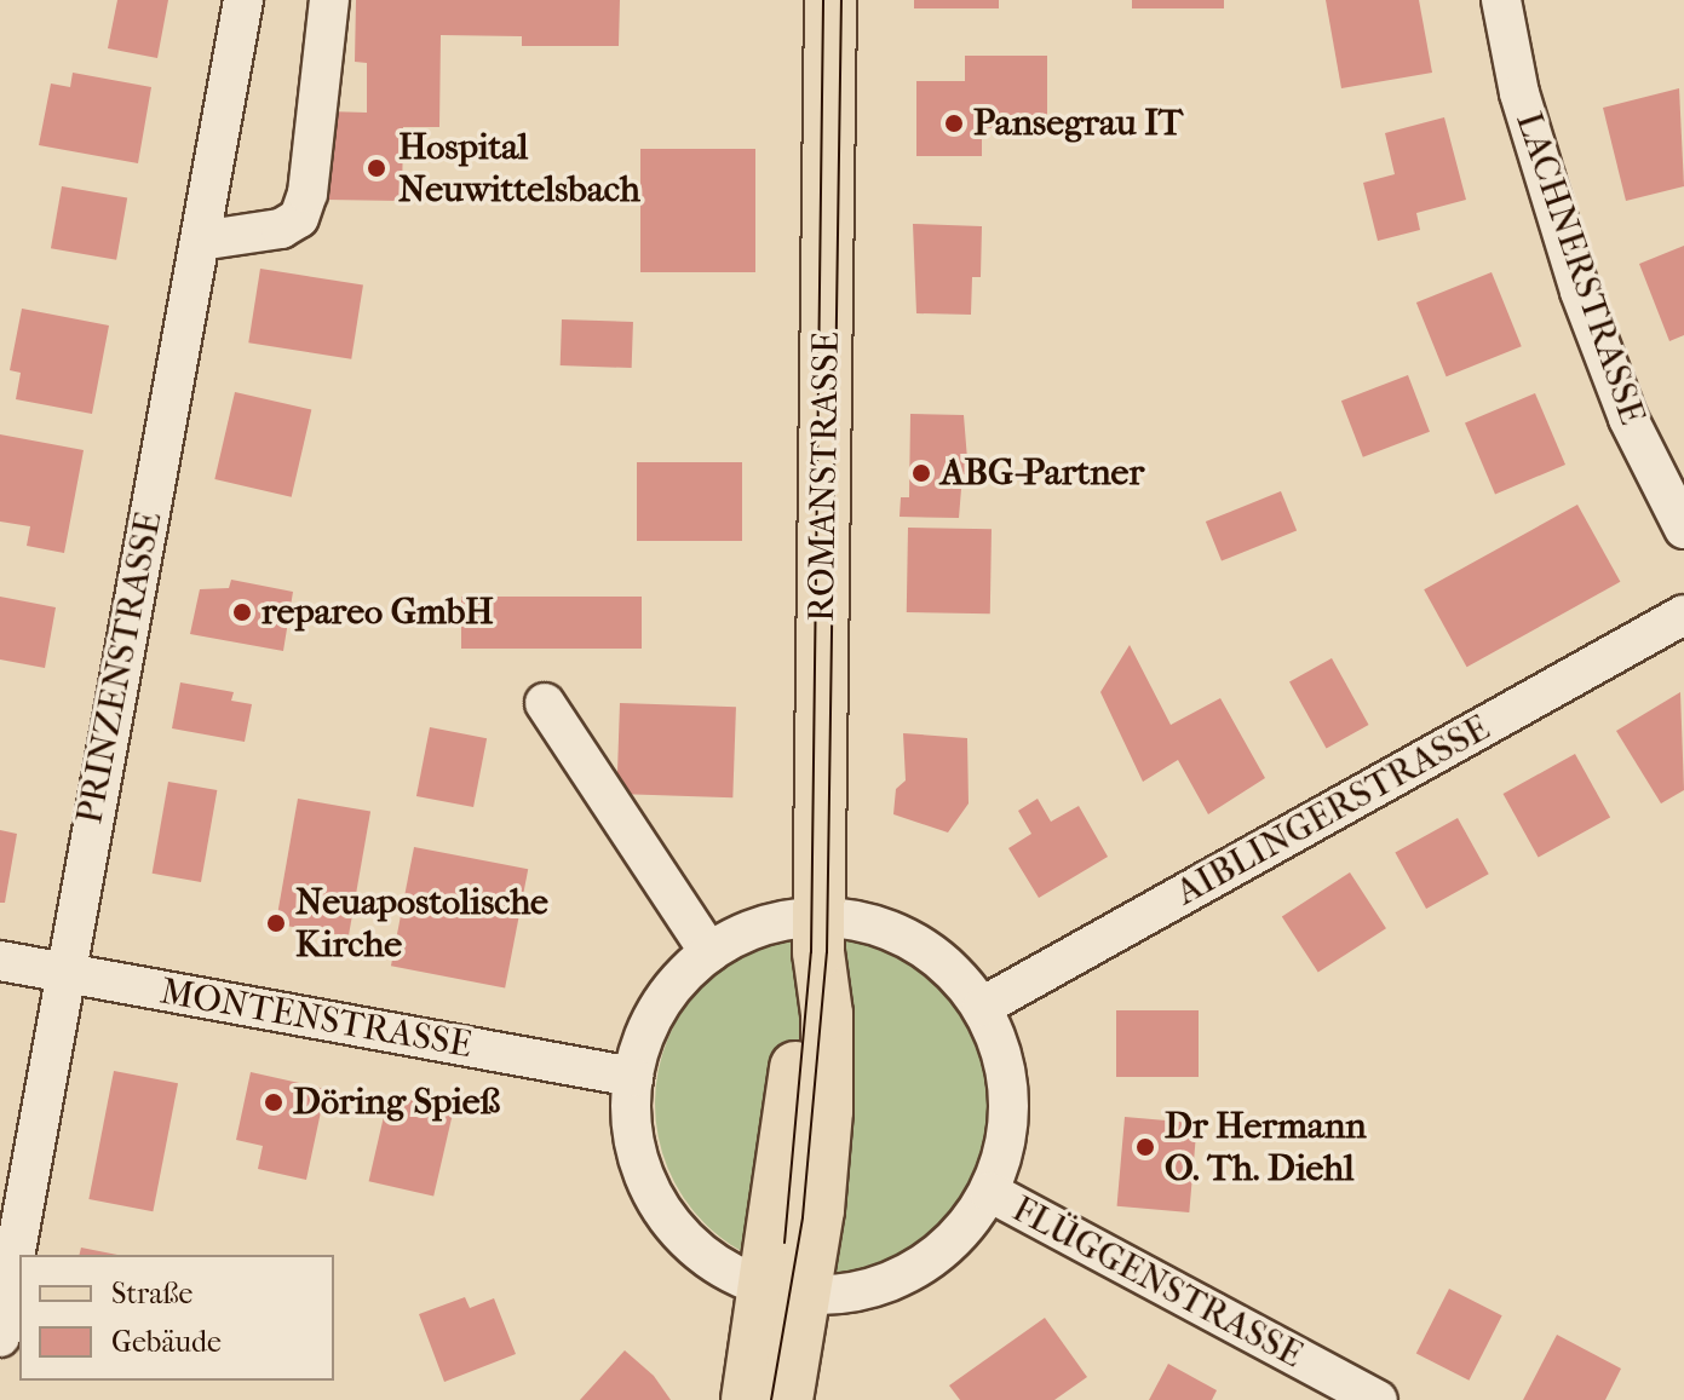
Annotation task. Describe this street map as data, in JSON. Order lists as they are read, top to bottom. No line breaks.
{"streets":{"main road":["ROMANSTRASSE"],"street":["LACHNERSTRASSE","PRINZENSTRASSE","AIBLINGERSTRASSE","MONTENSTRASSE","FLÜGGENSTRASSE"]},"crossings":[["PRINZENSTRASSE","MONTENSTRASSE"]],"places":["Pansegrau IT","Hospital Neuwittelsbach","ABG-Partner","repareo GmbH","Neuapostolische Kirche","Döring Spieß","Dr Hermann O. Th. Diehl"],"legend":["Straße","Gebäude"]}
